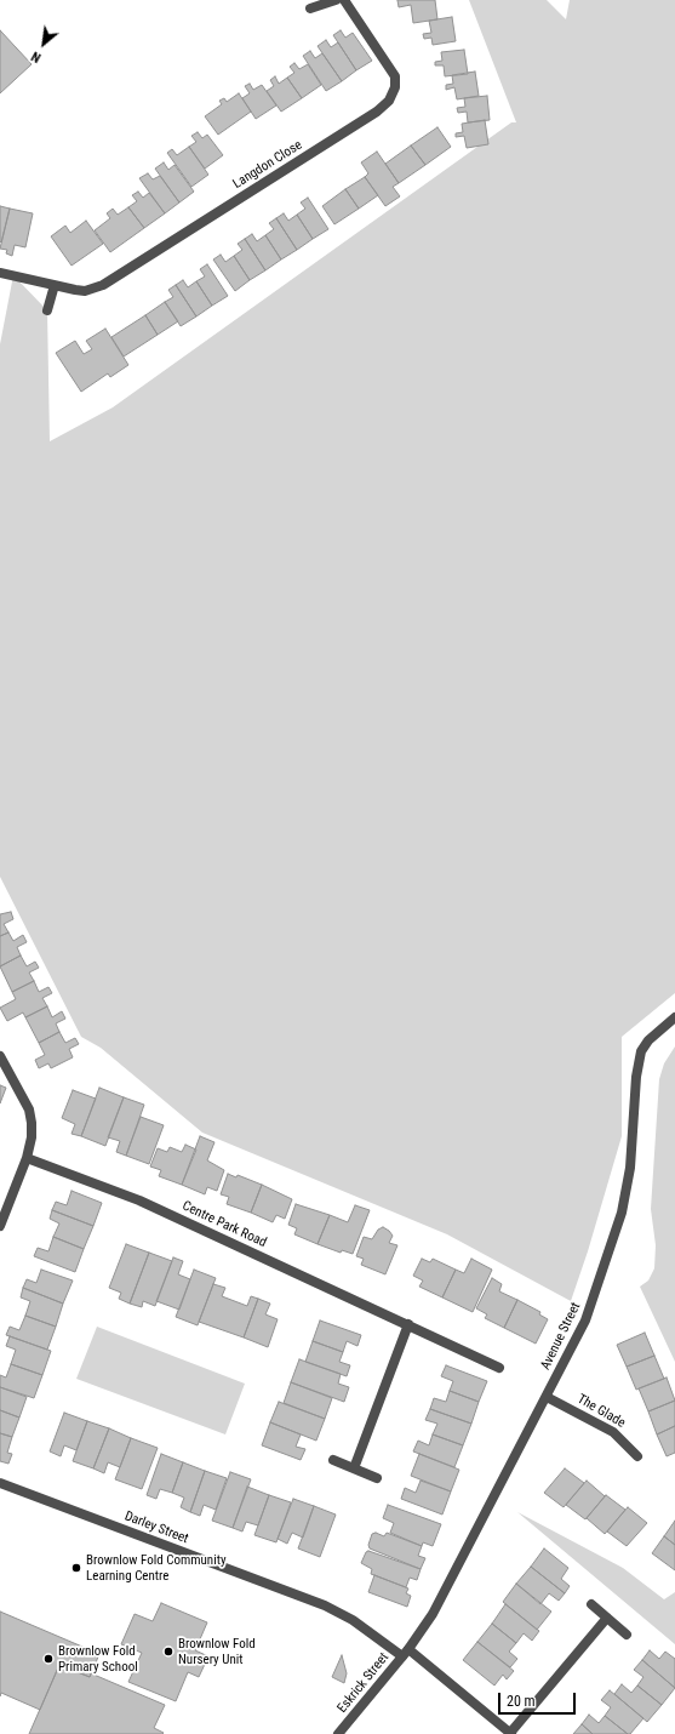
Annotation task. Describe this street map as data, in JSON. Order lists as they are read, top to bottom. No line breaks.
{"streets":{"street":["Langdon Close","Centre Park Road","Avenue Street","The Glade","Darley Street","Eskrick Street"]},"crossings":[["Avenue Street","The Glade"],["Avenue Street","Darley Street"],["Avenue Street","Eskrick Street"],["Darley Street","Eskrick Street"]],"places":["Brownlow Fold Community Learning Centre","Brownlow Fold Nursery Unit","Brownlow Fold Primary School"],"scale_bar":"20 m","north":"bottom left"}
